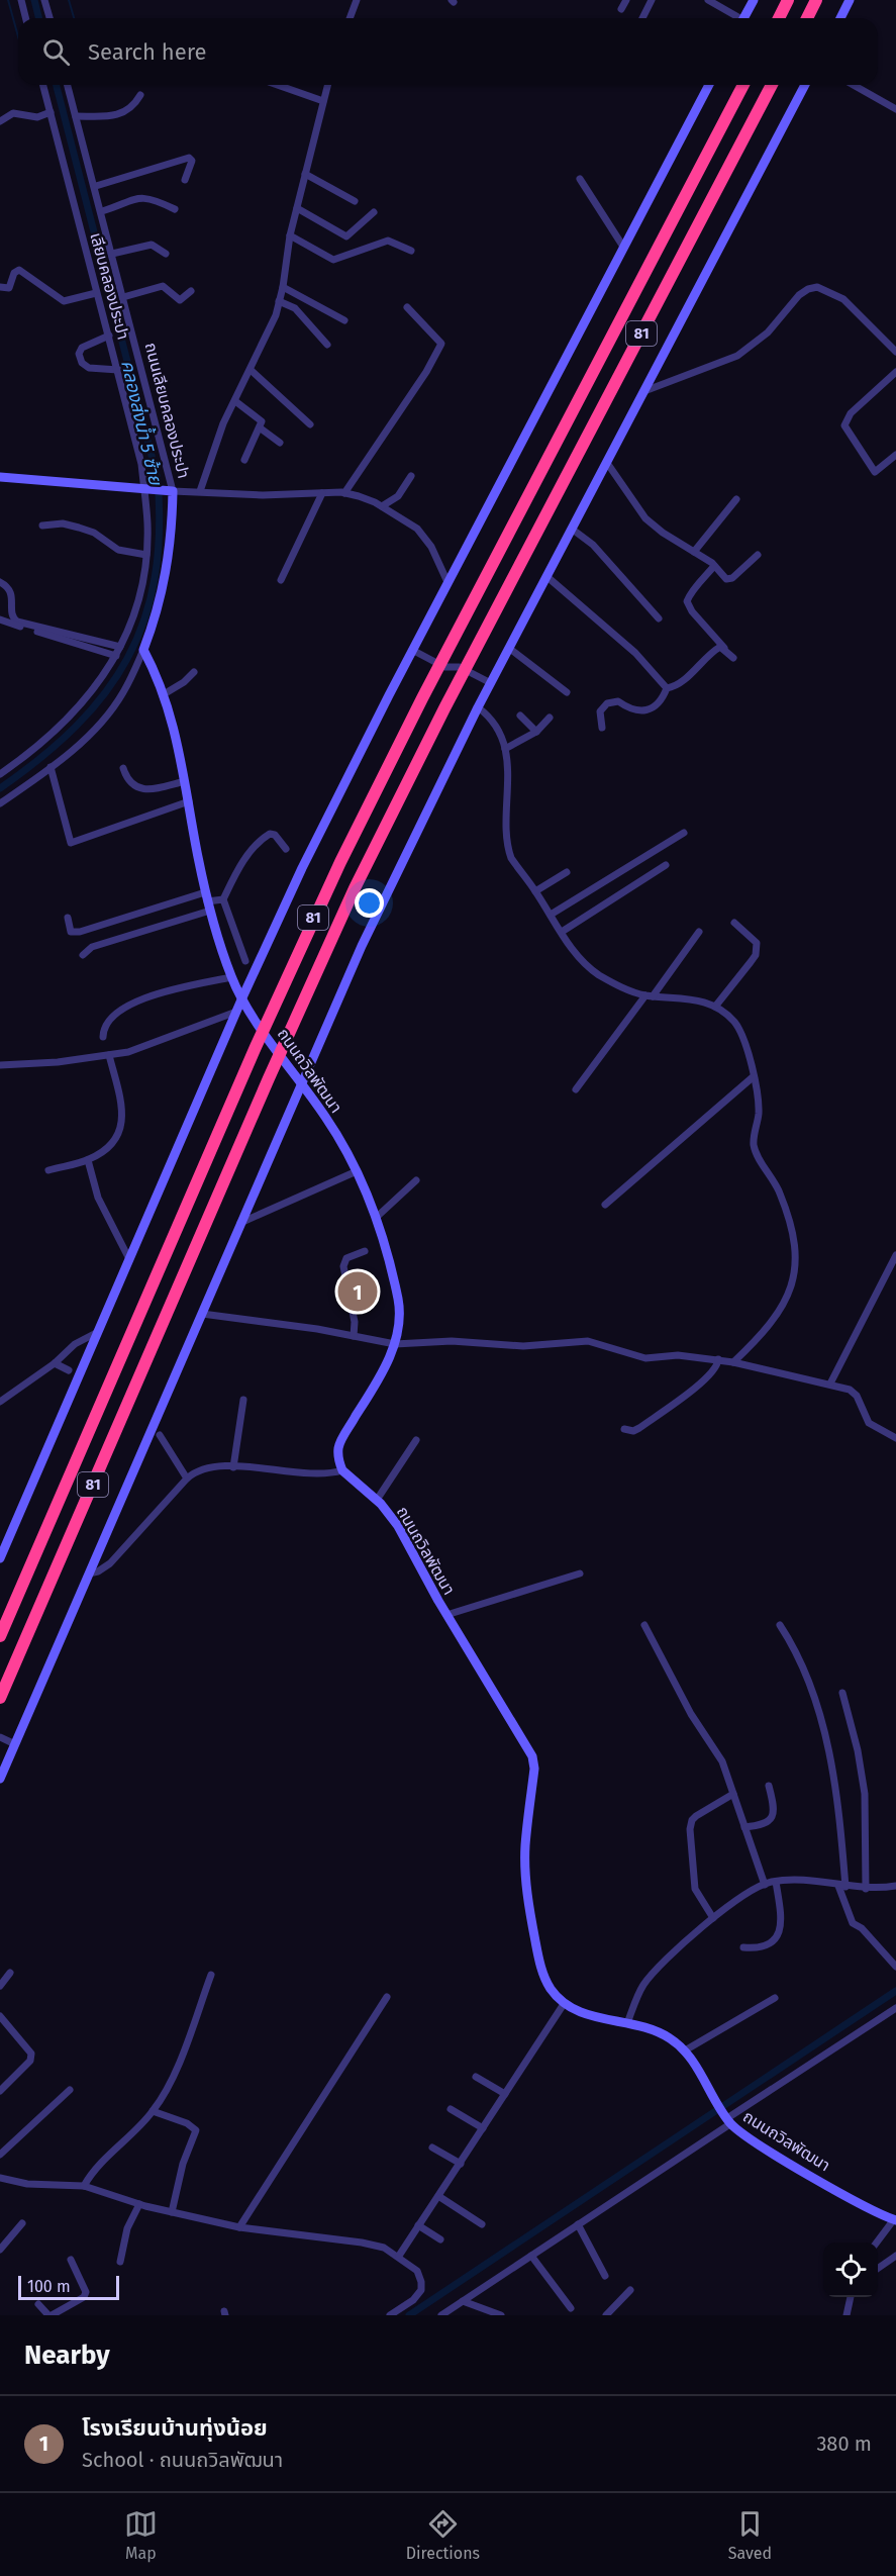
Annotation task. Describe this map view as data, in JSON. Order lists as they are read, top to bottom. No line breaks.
{"streets":{"highway":["81"],"main road":["ถนนเลียบคลองประปา","ถนนถวิลพัฒนา"],"street":["เลียบคลองประปา"]},"crossings":[["ถนนเลียบคลองประปา","ถนนถวิลพัฒนา"]],"water":["คลองส่งน้ำ 5 ซ้าย"],"scale_bar":"100 m","page":{"search":"Search here","pins":"1","scale":"100 m","heading":"Nearby","list":[{"mark":"1","name":"โรงเรียนบ้านทุ่งน้อย","note":"School · ถนนถวิลพัฒนา","value":"380 m"}],"nav":["Map","Directions","Saved"]}}
